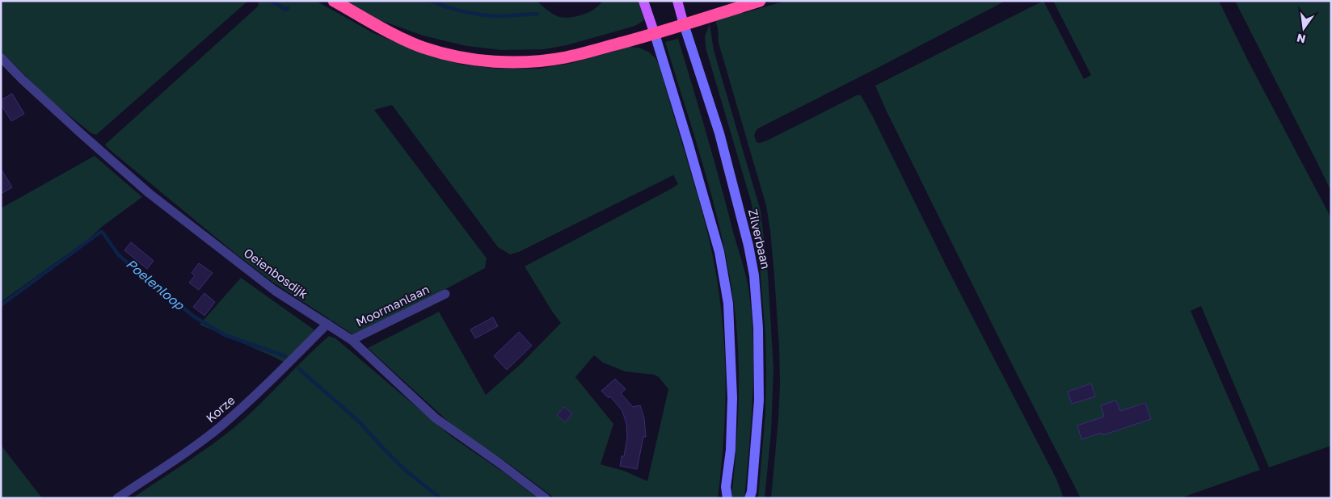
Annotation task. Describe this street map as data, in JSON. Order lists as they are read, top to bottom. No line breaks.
{"streets":{"main road":["Zilverbaan"],"street":["Oeienbosdijk","Moormanlaan","Korze"]},"crossings":[["Oeienbosdijk","Moormanlaan"],["Oeienbosdijk","Korze"]],"water":["Poelenloop"],"north":"bottom"}
